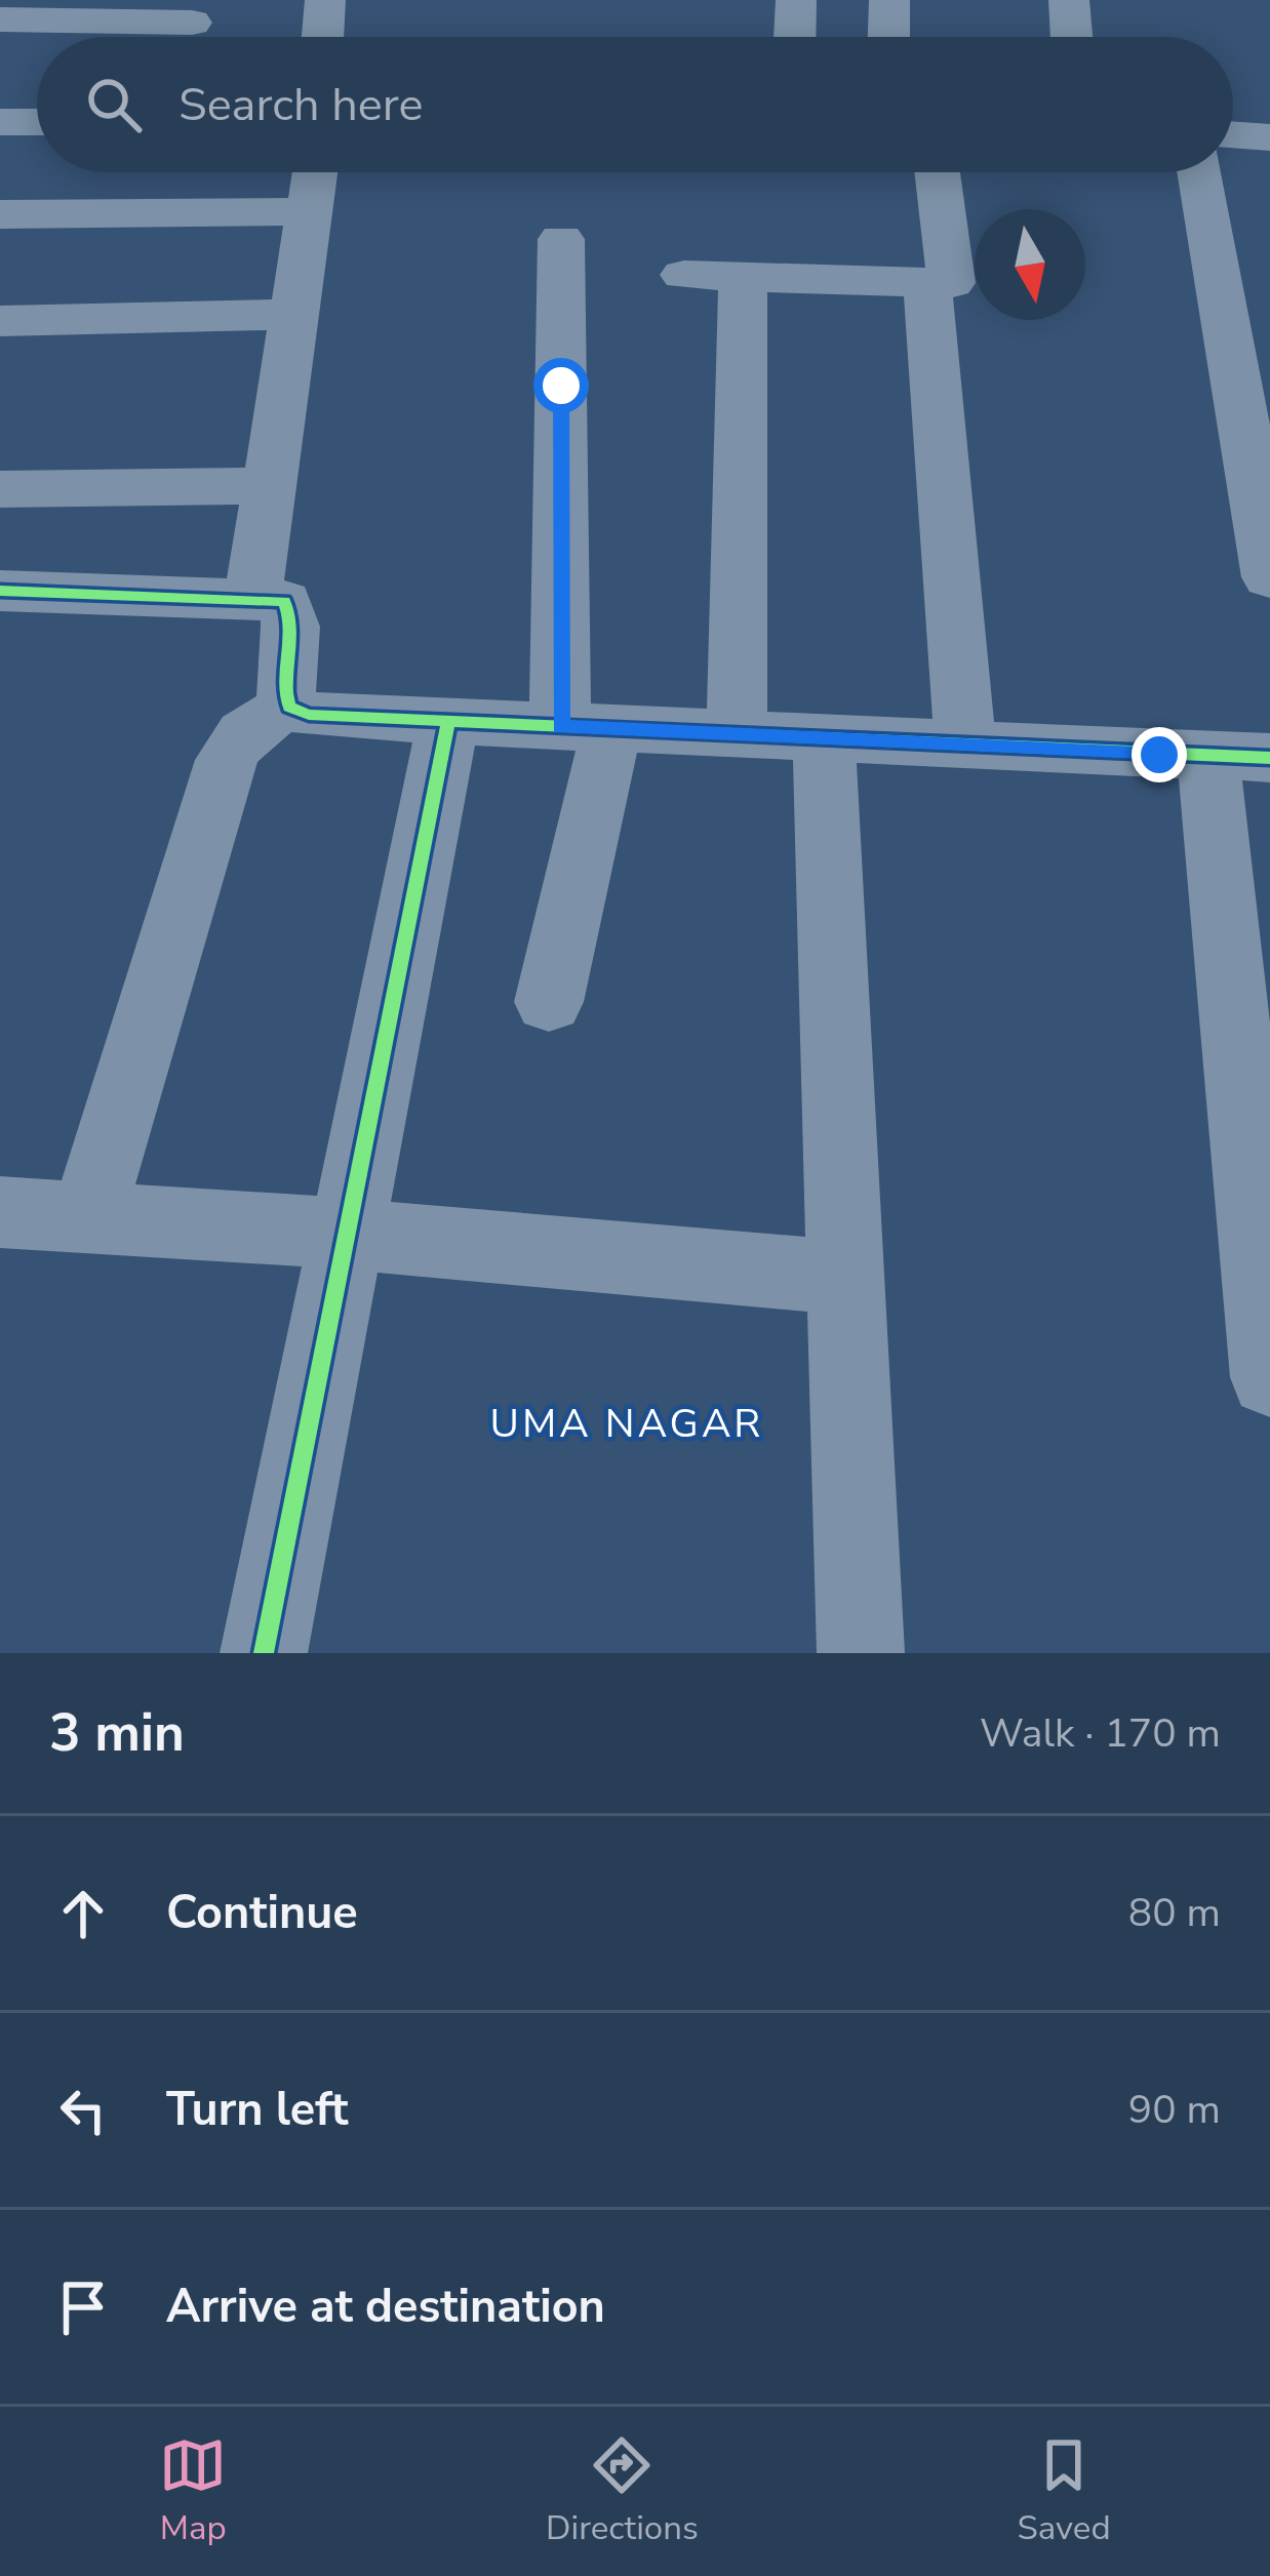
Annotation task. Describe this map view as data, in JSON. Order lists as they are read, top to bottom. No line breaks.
{"districts":["UMA NAGAR"],"north":"bottom","page":{"search":"Search here","heading":["3 min","Walk · 170 m"],"list":[["Continue","80 m"],["Turn left","90 m"],"Arrive at destination"],"nav":["Map","Directions","Saved"]}}
